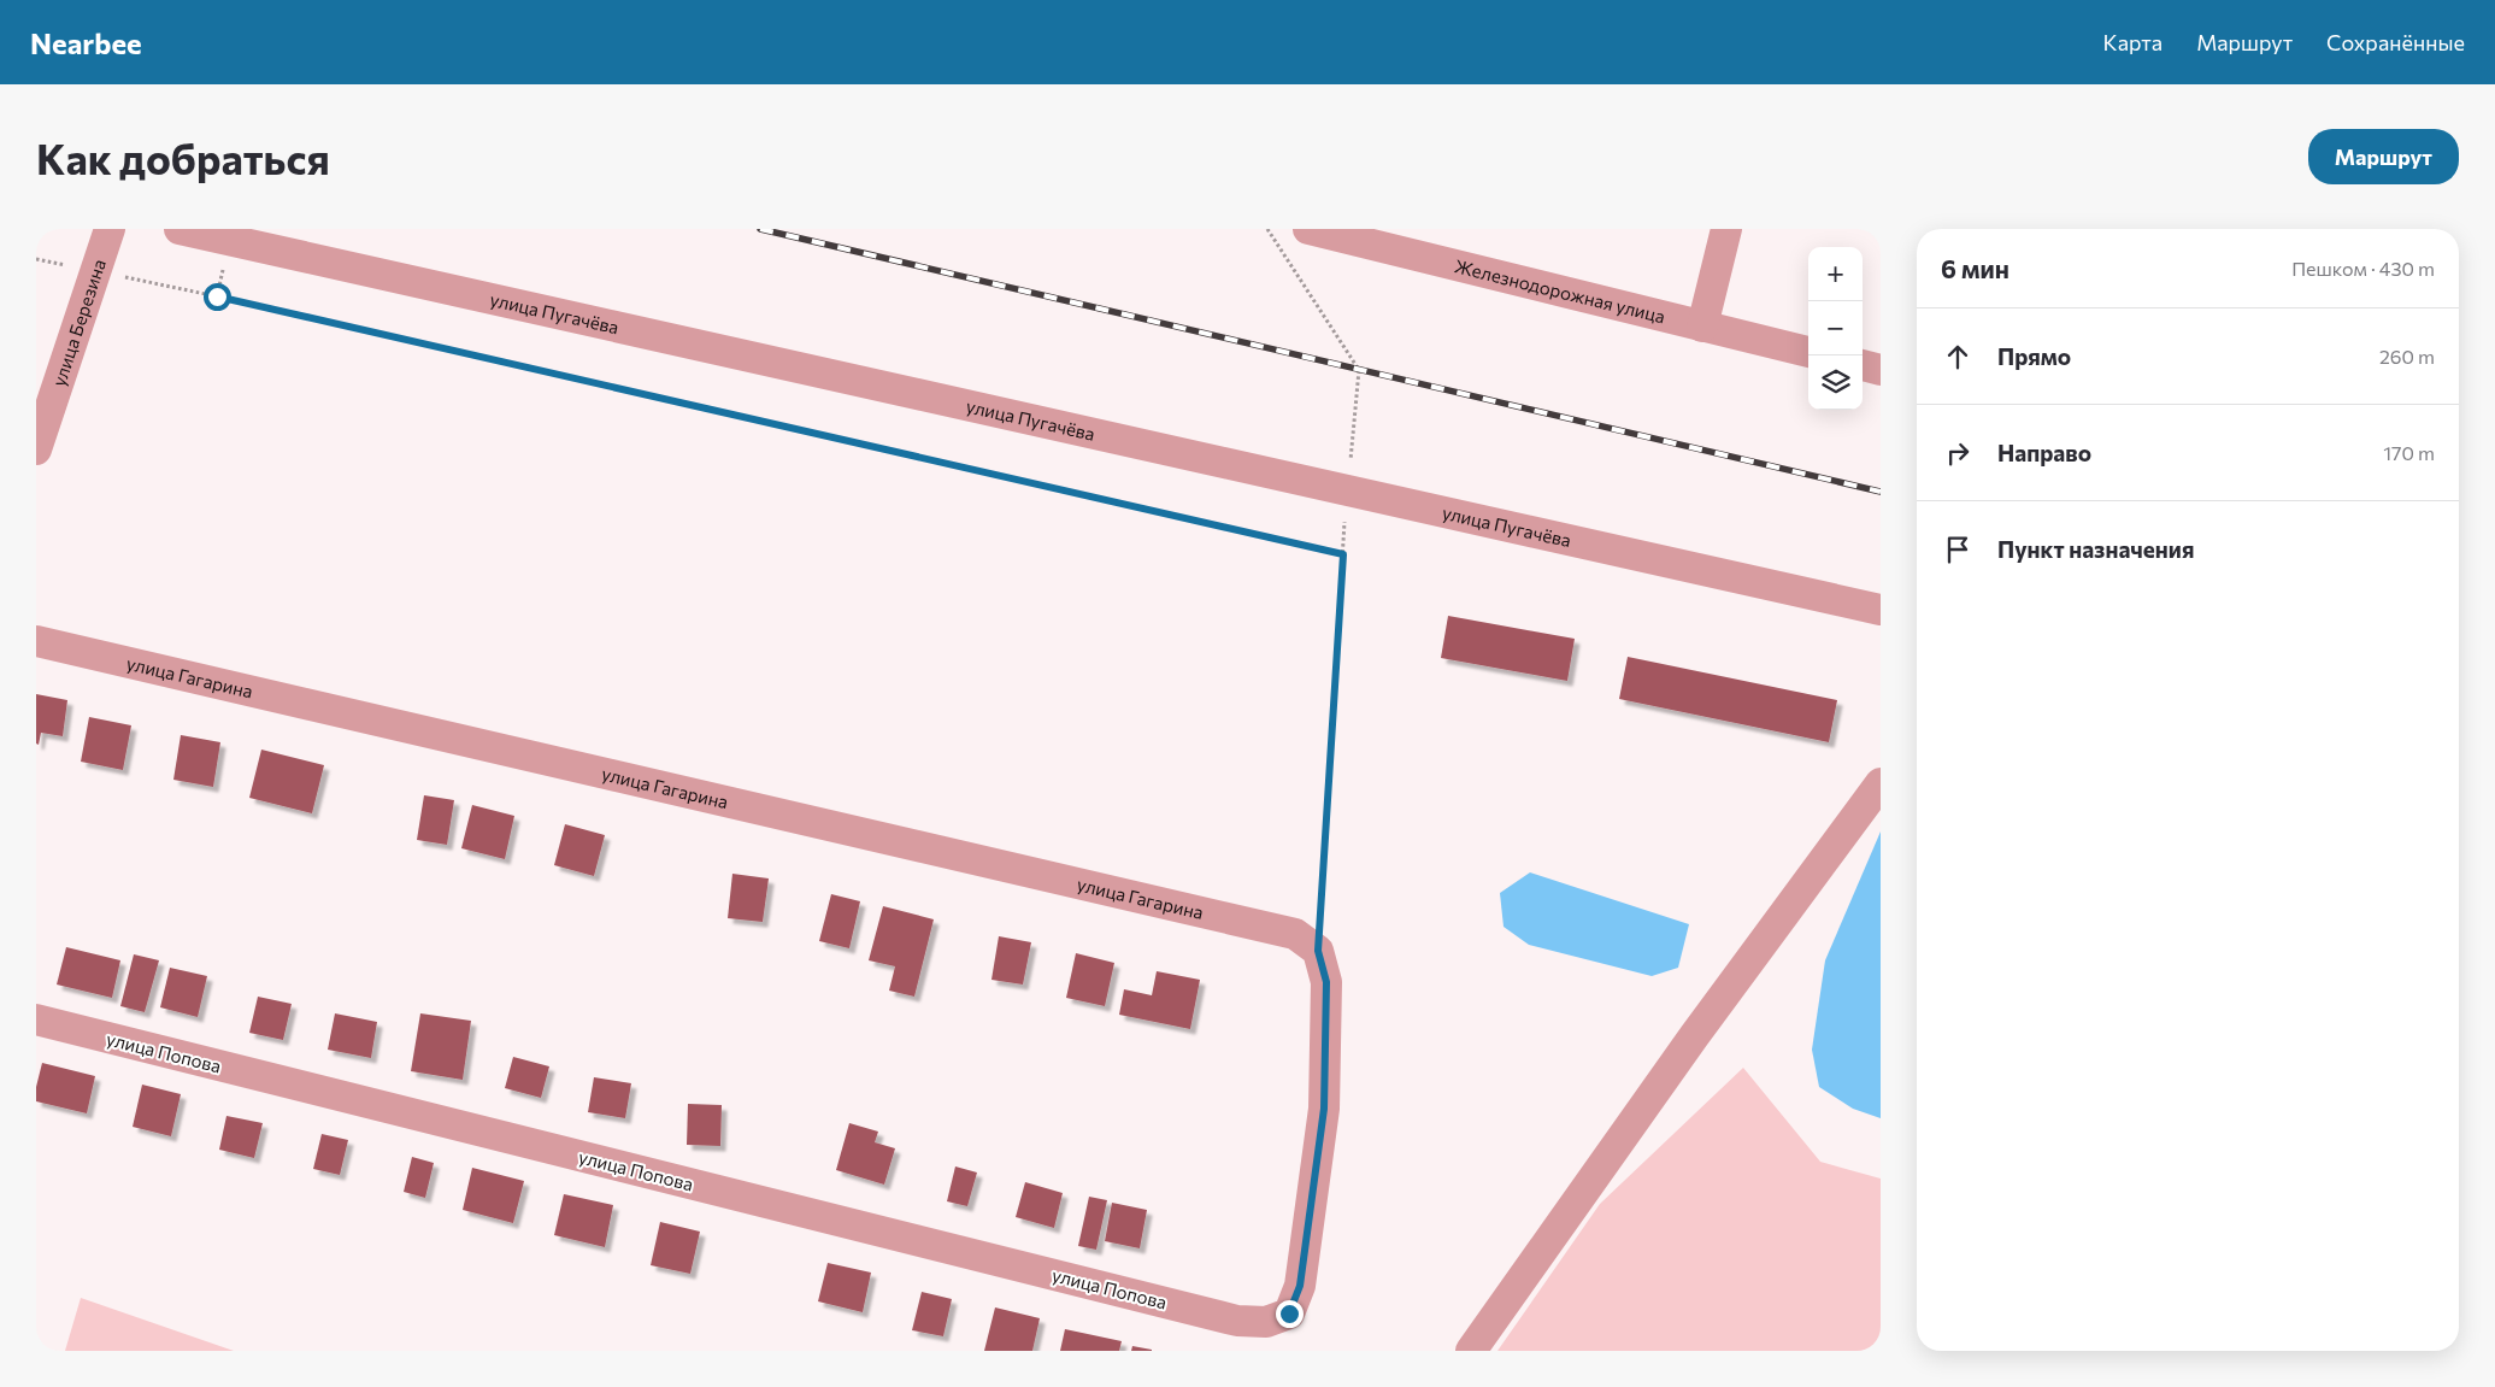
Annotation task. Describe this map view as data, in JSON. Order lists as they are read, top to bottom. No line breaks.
{"streets":{"street":["Железнодорожная улица","улица Пугачёва","улица Березина","улица Гагарина","улица Попова"]},"crossings":[["улица Гагарина","улица Попова"]],"page":{"header":"Nearbee","nav":["Карта","Маршрут","Сохранённые"],"buttons":"Маршрут","title":"Как добраться","heading":["6 мин","Пешком · 430 m"],"map_buttons":["+","−"],"list":[["Прямо","260 m"],["Направо","170 m"],"Пункт назначения"]}}
